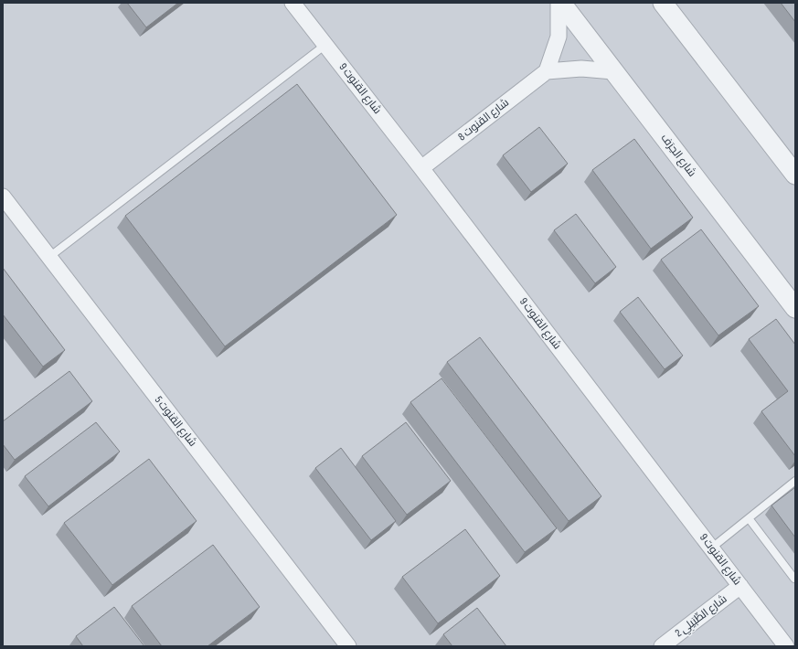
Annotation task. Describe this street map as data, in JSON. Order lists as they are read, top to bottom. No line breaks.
{"streets":{"street":["شارع القنوت 9","شارع القنوت 8","شارع الحِرَف","شارع القنوت 5","شارع الطِّبَيلِي 2"]},"crossings":[["شارع القنوت 9","شارع القنوت 8"],["شارع القنوت 9","شارع الطِّبَيلِي 2"]]}
